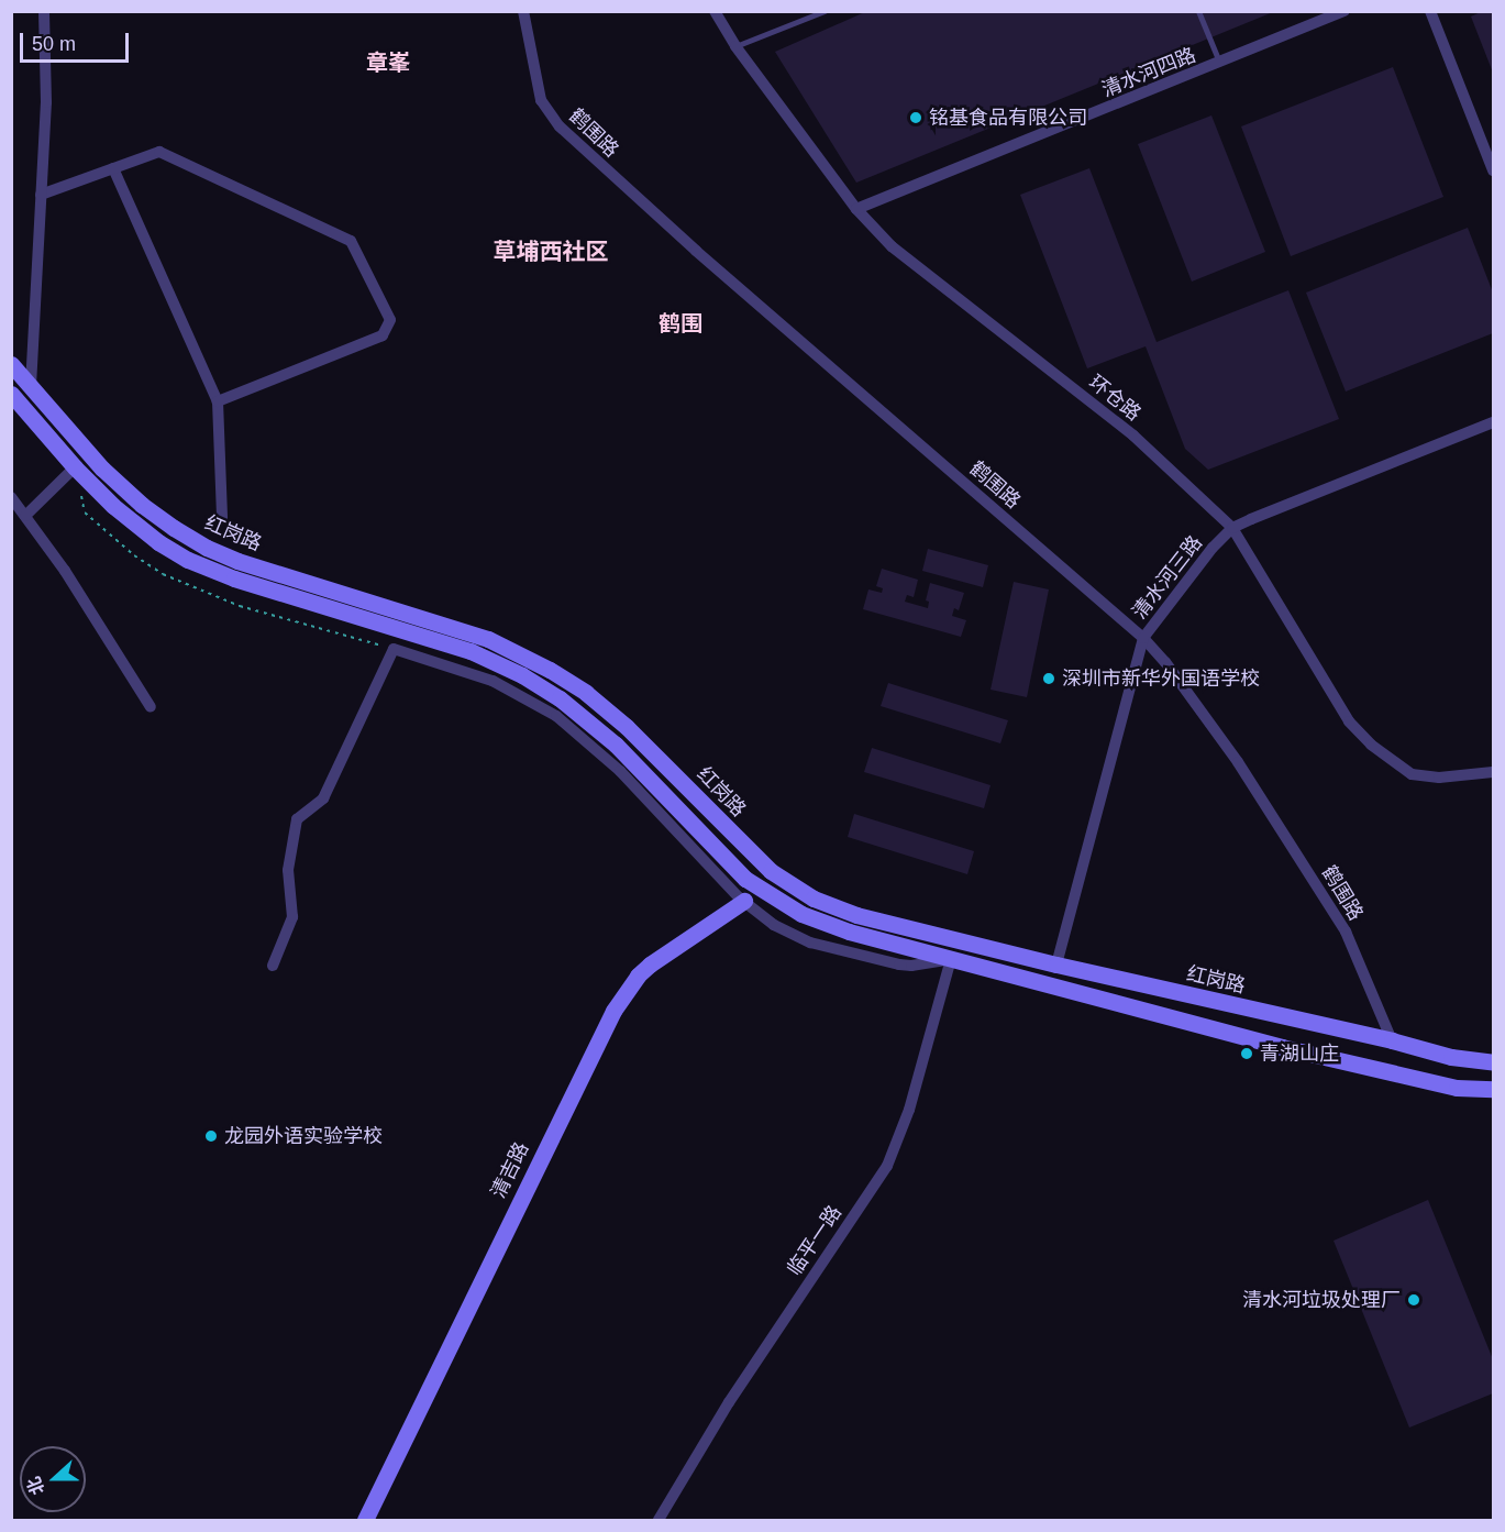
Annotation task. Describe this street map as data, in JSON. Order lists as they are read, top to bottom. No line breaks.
{"streets":{"main road":["红岗路","清吉路"],"street":["清水河四路","鹤围路","环仓路","清水河三路","临平一路"]},"crossings":[["清水河四路","环仓路"],["鹤围路","红岗路"],["鹤围路","清水河三路"],["环仓路","清水河三路"],["红岗路","清水河三路"],["红岗路","临平一路"]],"districts":["章峯","草埔西社区","鹤围"],"places":["铭基食品有限公司","深圳市新华外国语学校","青湖山庄","龙园外语实验学校","清水河垃圾处理厂"],"scale_bar":"50 m","north":"left"}
